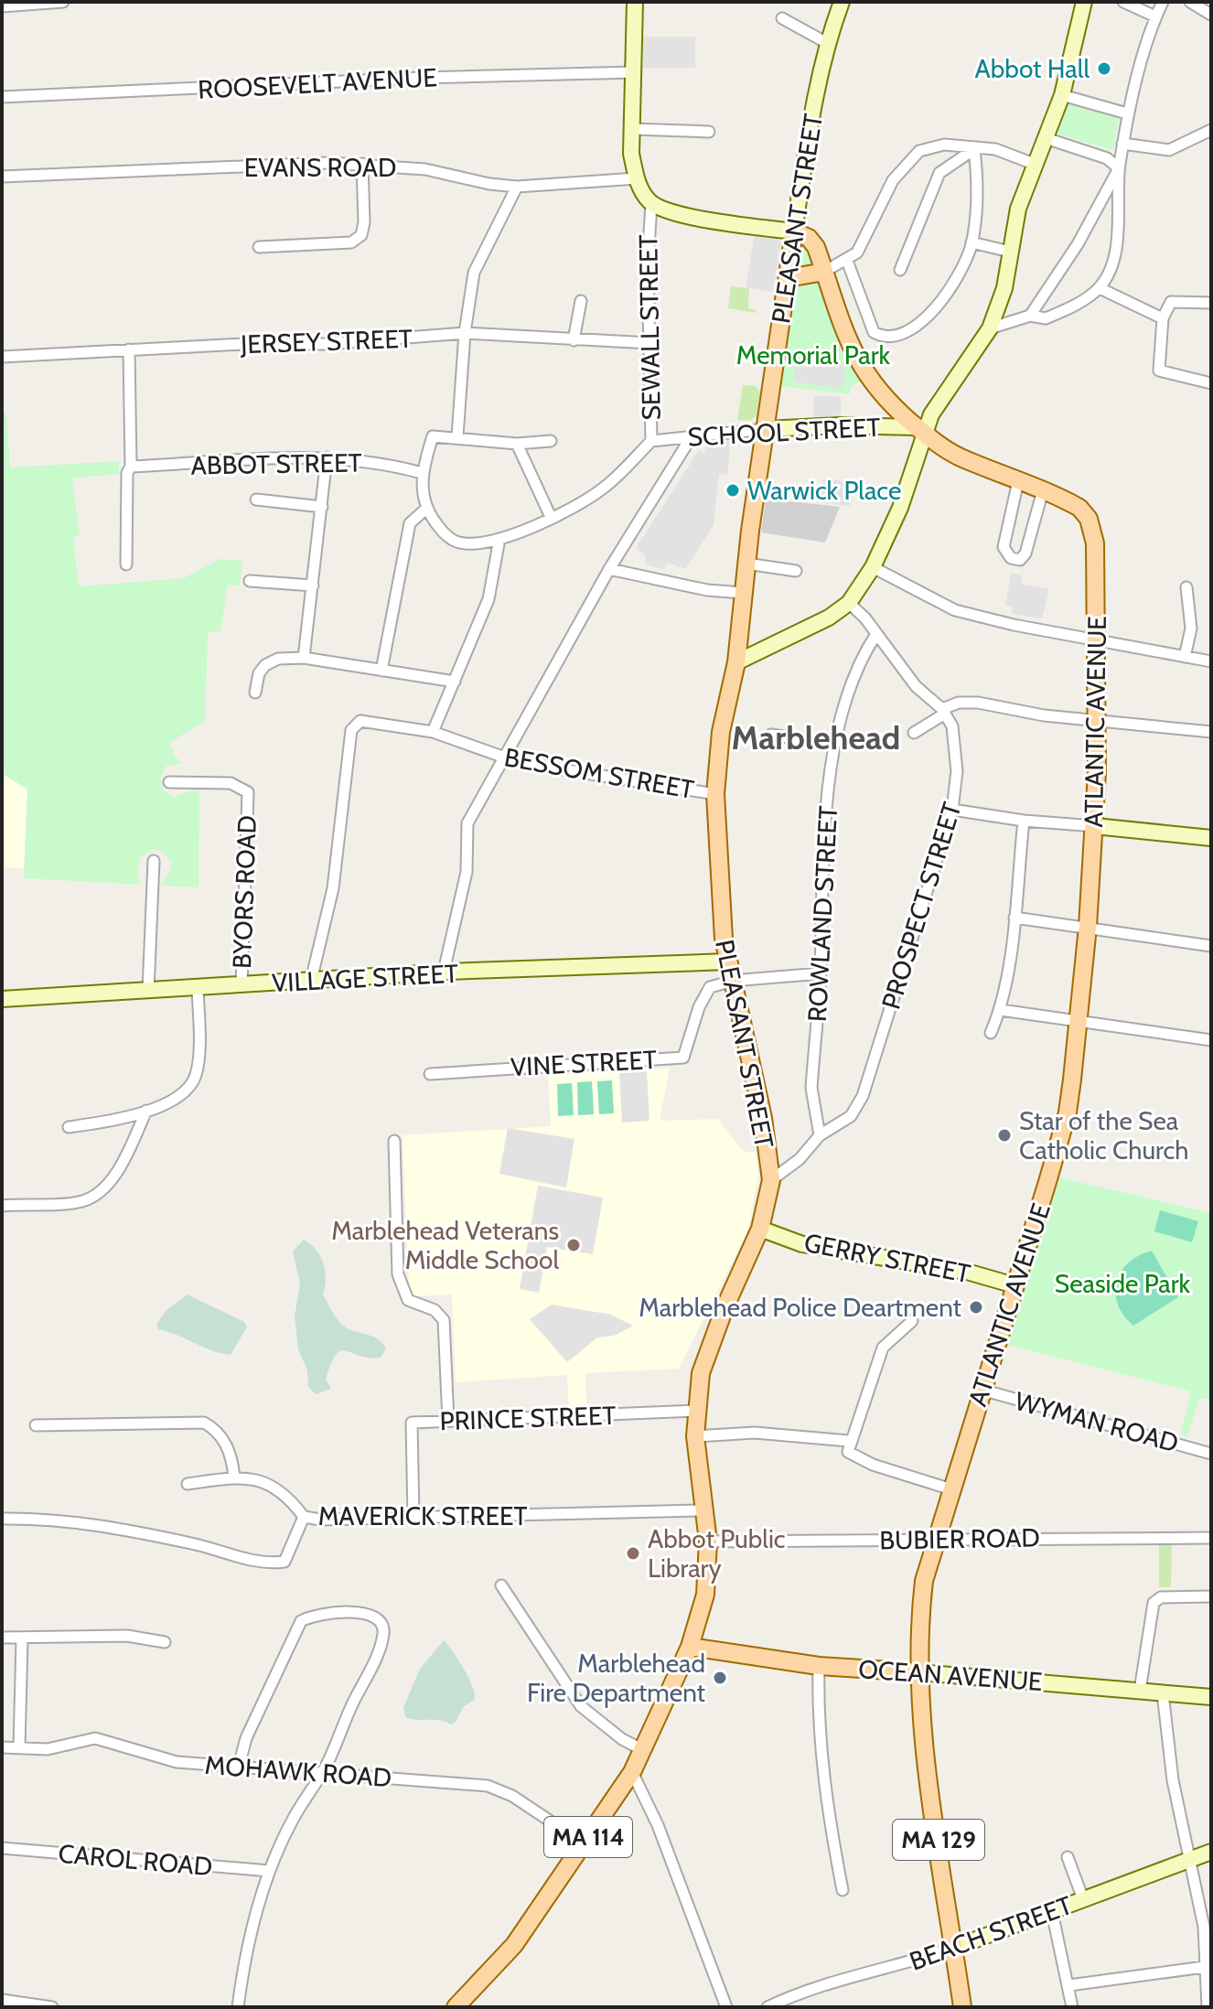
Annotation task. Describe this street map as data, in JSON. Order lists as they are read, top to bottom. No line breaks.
{"streets":{"main road":["PLEASANT STREET","SCHOOL STREET","ATLANTIC AVENUE","VILLAGE STREET","GERRY STREET","OCEAN AVENUE","MA 114","MA 129","BEACH STREET"],"street":["ROOSEVELT AVENUE","EVANS ROAD","SEWALL STREET","JERSEY STREET","ABBOT STREET","BESSOM STREET","BYORS ROAD","PROSPECT STREET","ROWLAND STREET","VINE STREET","PRINCE STREET","WYMAN ROAD","MAVERICK STREET","BUBIER ROAD","MOHAWK ROAD","CAROL ROAD"]},"crossings":[["PLEASANT STREET","SCHOOL STREET"],["PLEASANT STREET","ATLANTIC AVENUE"],["PLEASANT STREET","BESSOM STREET"],["PLEASANT STREET","VILLAGE STREET"],["PLEASANT STREET","VINE STREET"],["PLEASANT STREET","GERRY STREET"],["PLEASANT STREET","PRINCE STREET"],["PLEASANT STREET","MAVERICK STREET"],["PLEASANT STREET","BUBIER ROAD"],["PLEASANT STREET","OCEAN AVENUE"],["PLEASANT STREET","MOHAWK ROAD"],["SEWALL STREET","JERSEY STREET"],["SEWALL STREET","SCHOOL STREET"],["SEWALL STREET","ABBOT STREET"],["SCHOOL STREET","ATLANTIC AVENUE"],["ATLANTIC AVENUE","GERRY STREET"],["ATLANTIC AVENUE","WYMAN ROAD"],["ATLANTIC AVENUE","BUBIER ROAD"],["ATLANTIC AVENUE","OCEAN AVENUE"],["ATLANTIC AVENUE","BEACH STREET"],["BESSOM STREET","VILLAGE STREET"],["BYORS ROAD","VILLAGE STREET"],["PROSPECT STREET","ROWLAND STREET"],["PRINCE STREET","MAVERICK STREET"]],"districts":["Marblehead"],"parks":["Memorial Park","Seaside Park"],"places":["Abbot Hall","Warwick Place","Star of the Sea Catholic Church","Marblehead Veterans Middle School","Marblehead Police Deartment","Abbot Public Library","Marblehead Fire Department"]}
